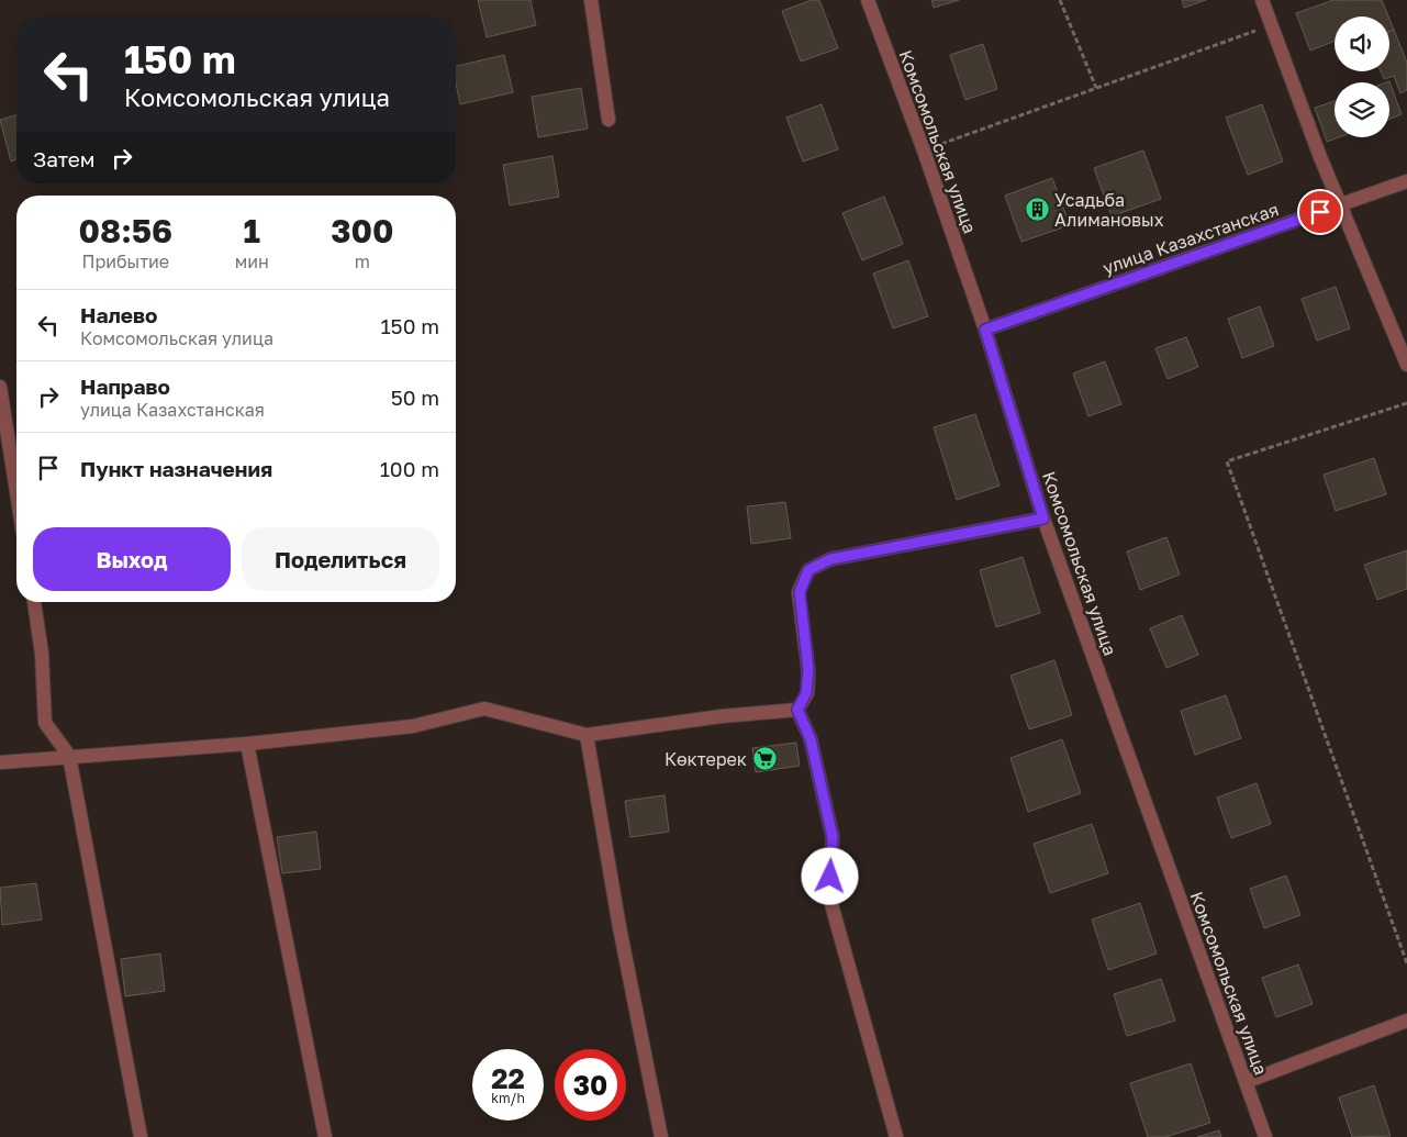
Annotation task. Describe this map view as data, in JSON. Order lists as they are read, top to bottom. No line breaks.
{"streets":{"street":["Комсомольская улица","улица Казахстанская"]},"crossings":[["Комсомольская улица","улица Казахстанская"]],"places":{"building":["Усадьба Алимановых"],"supermarket":["Көктерек"]},"page":{"turn":["150 m","Комсомольская улица"],"then":"Затем","eta":["08:56","Прибытие","1","мин","300","m"],"list":[{"name":"Налево","note":"Комсомольская улица","value":"150 m"},{"name":"Направо","note":"улица Казахстанская","value":"50 m"},{"name":"Пункт назначения","value":"100 m"}],"buttons":["Выход","Поделиться"],"speed":"22 km/h","limit":"30"}}
